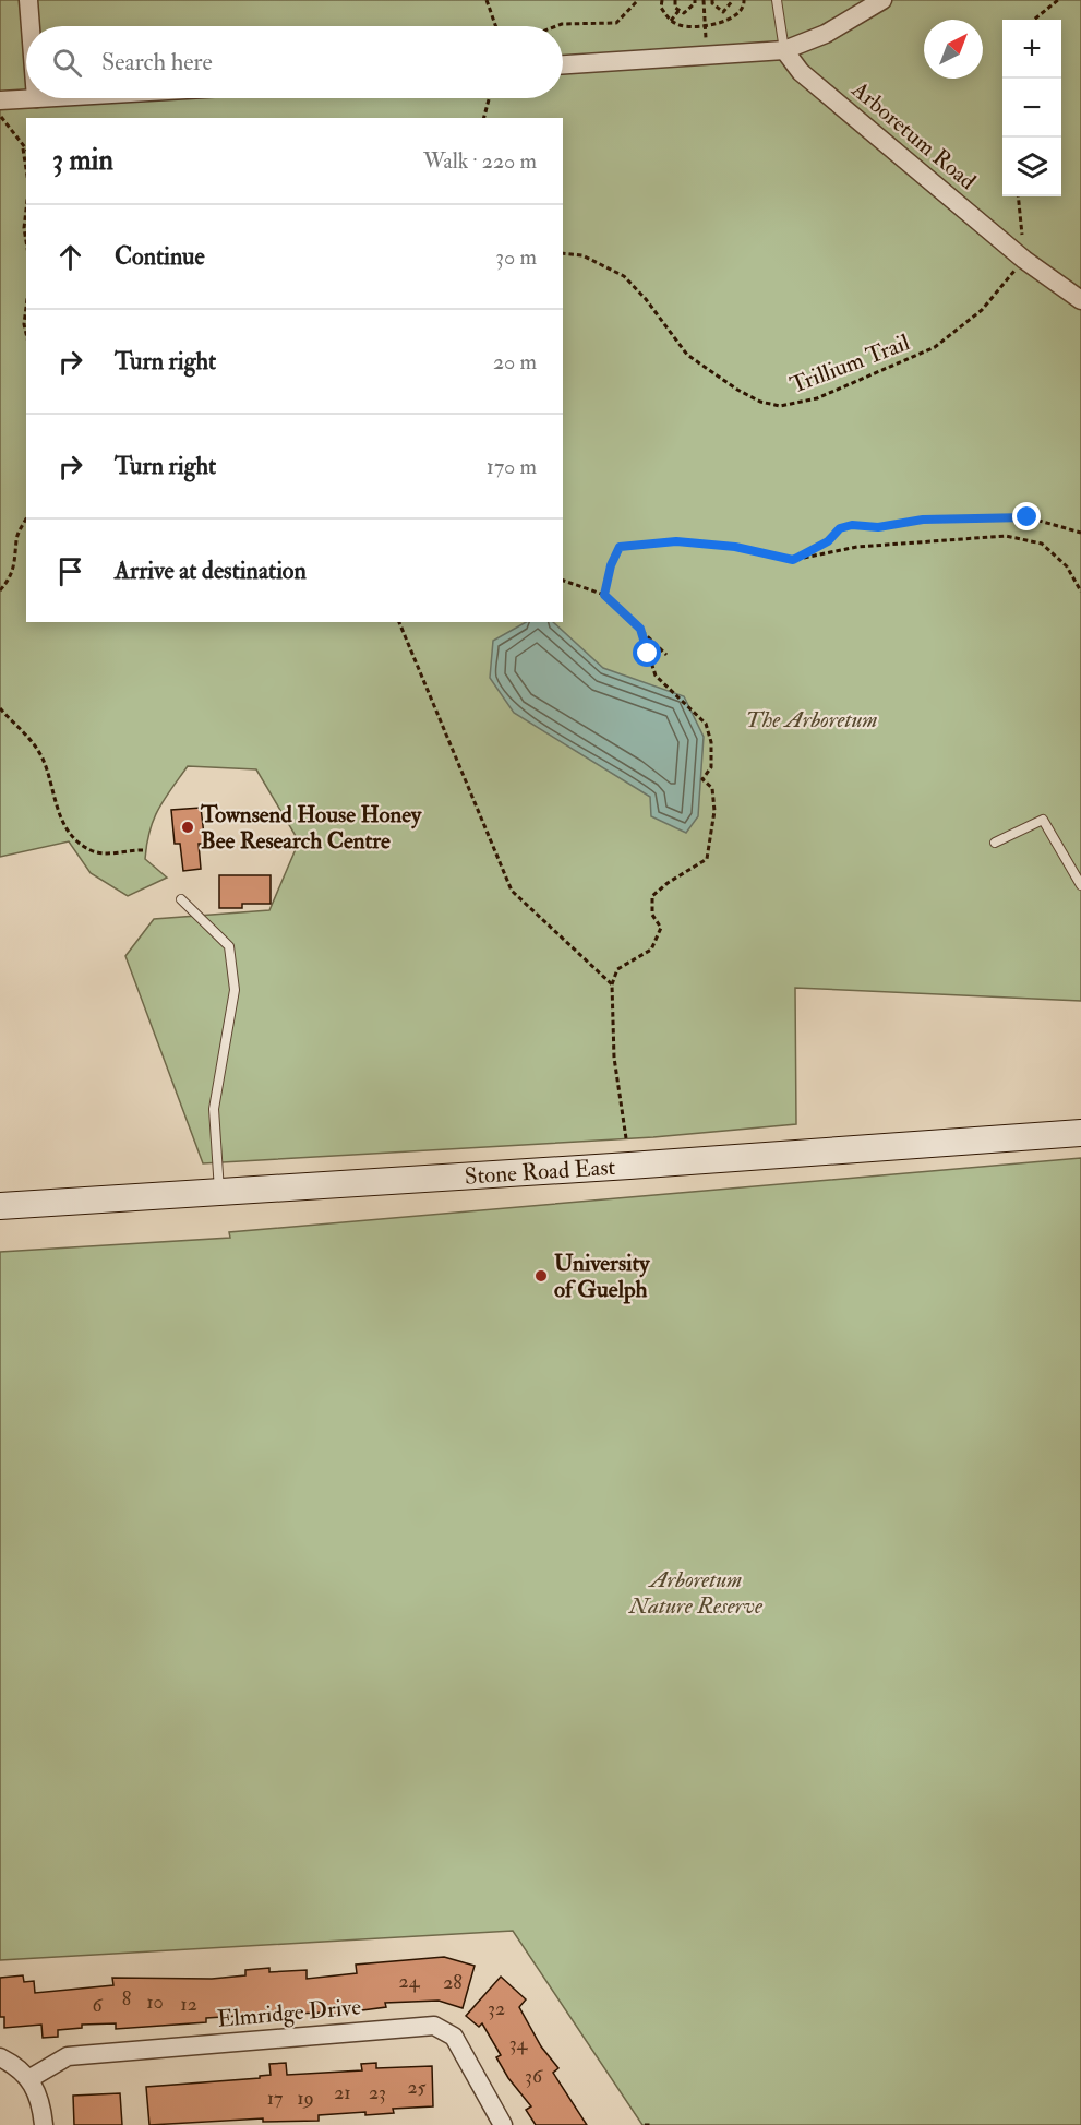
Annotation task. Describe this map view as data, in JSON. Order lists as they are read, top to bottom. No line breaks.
{"streets":{"main road":["Stone Road East"],"street":["Arboretum Road","Elmridge Drive"],"path":["Trillium Trail"]},"crossings":[["Arboretum Road","Trillium Trail"]],"parks":["The Arboretum","Arboretum Nature Reserve"],"places":["Townsend House Honey Bee Research Centre","University of Guelph"],"house_numbers":["24","28","8","10","12","6","32","34","36","25","21","23","17","19"],"north":"top right","page":{"map_buttons":["+","−"],"search":"Search here","heading":["3 min","Walk · 220 m"],"list":[["Continue","30 m"],["Turn right","20 m"],["Turn right","170 m"],"Arrive at destination"]}}
